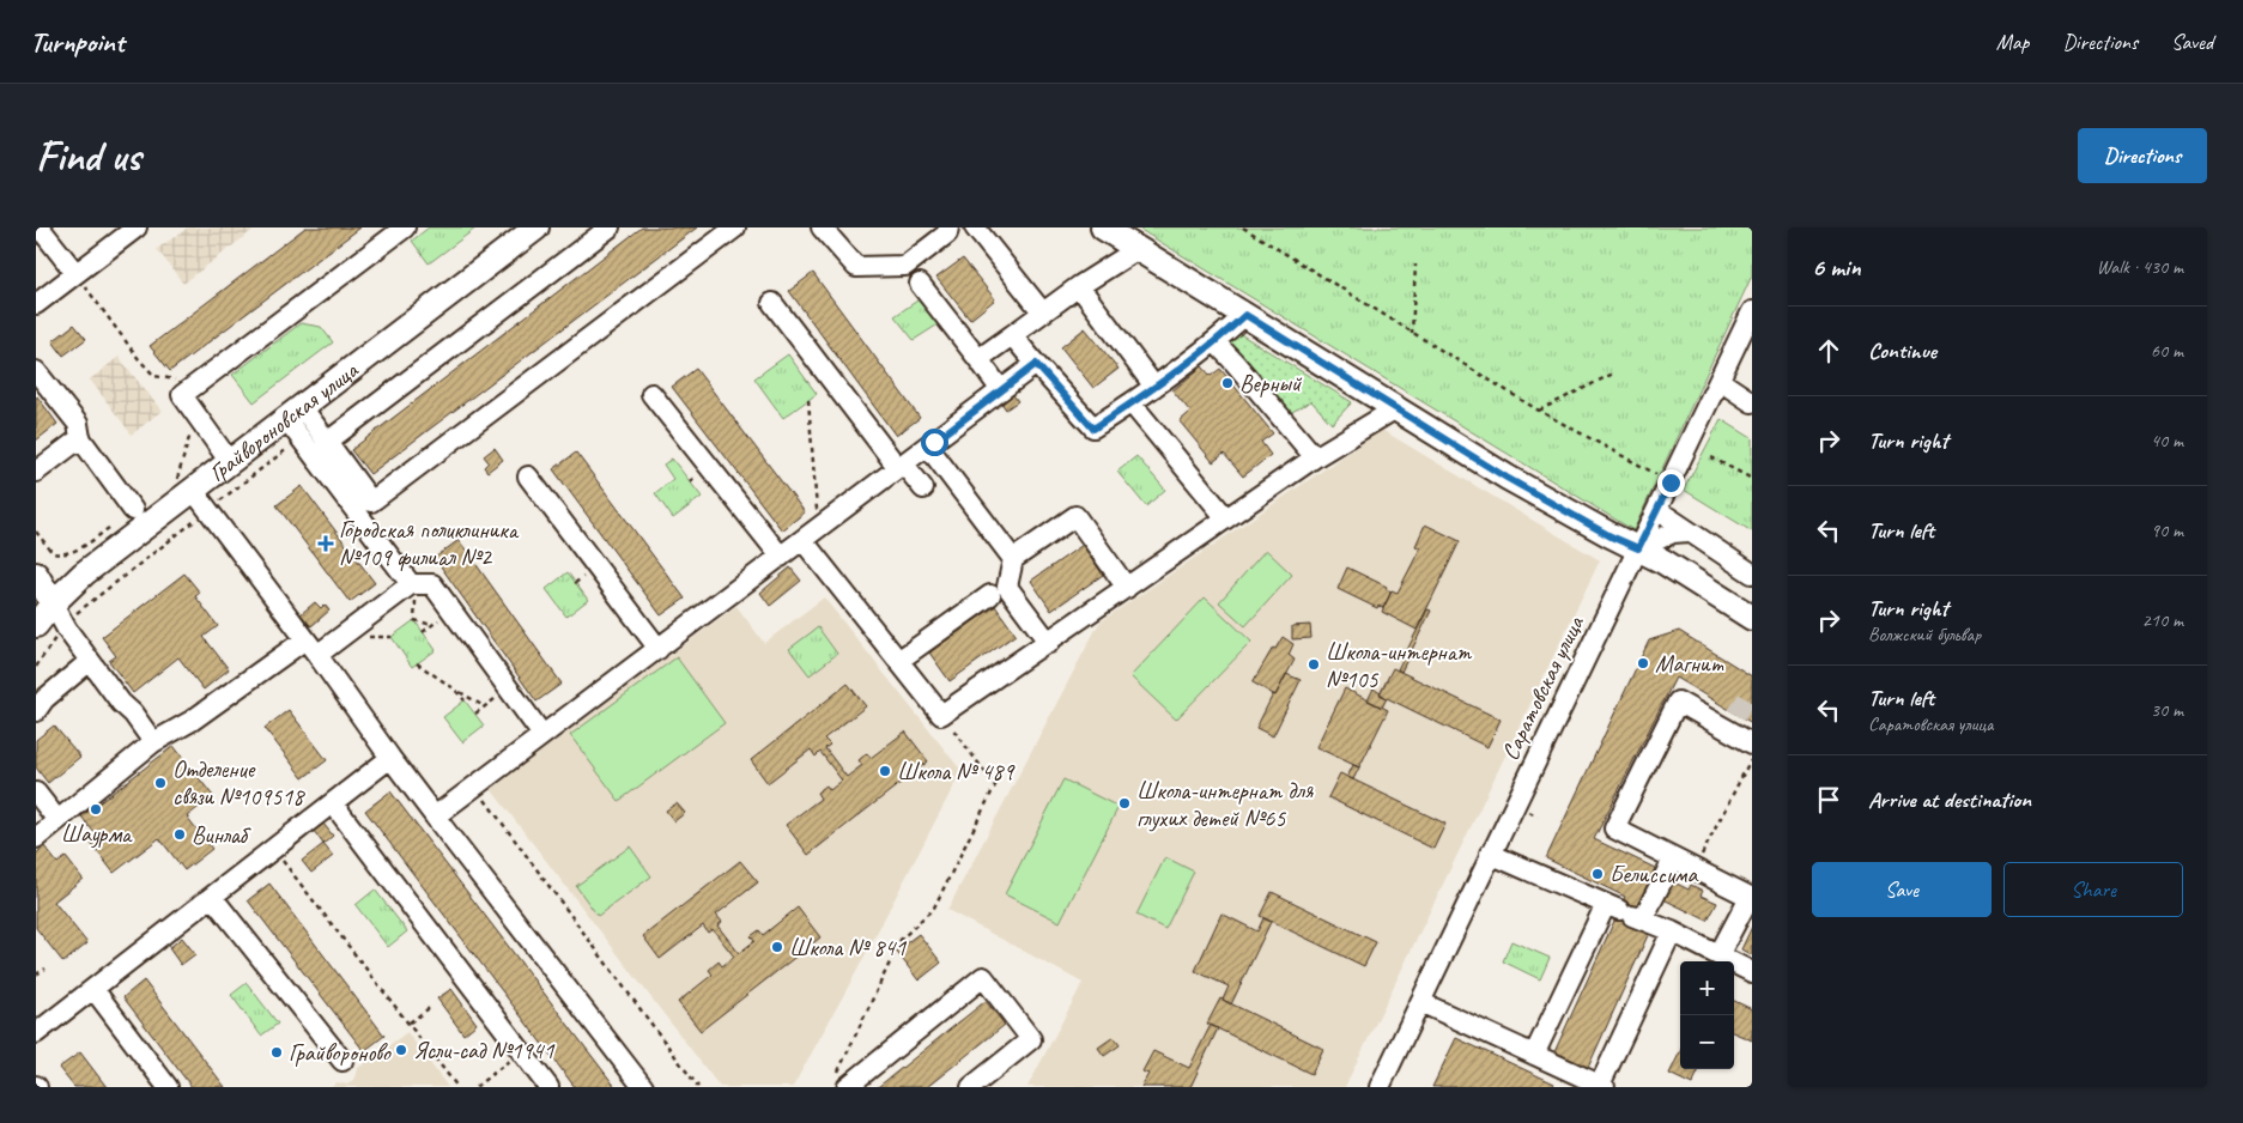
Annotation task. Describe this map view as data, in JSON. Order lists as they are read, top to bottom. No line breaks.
{"streets":{"main road":["Грайвороновская улица"],"street":["Саратовская улица"]},"places":{"other":["Верный","Магнит","Школа-интернат №105","Школа № 489","Отделение связи №109518","Школа-интернат для глухих детей №65","Шаурма","Винлаб","Белиссима","Школа № 841","Ясли-сад №1941","Грайвороново"],"health":["Городская поликлиника №109 филиал №2"]},"page":{"header":"Turnpoint","nav":["Map","Directions","Saved"],"buttons":["Directions",["Save","Share"]],"title":"Find us","heading":["6 min","Walk · 430 m"],"list":[["Continue","60 m"],["Turn right","40 m"],["Turn left","90 m"],["Turn right","Волжский бульвар","210 m"],["Turn left","Саратовская улица","30 m"],"Arrive at destination"],"map_buttons":["+","−"]}}
